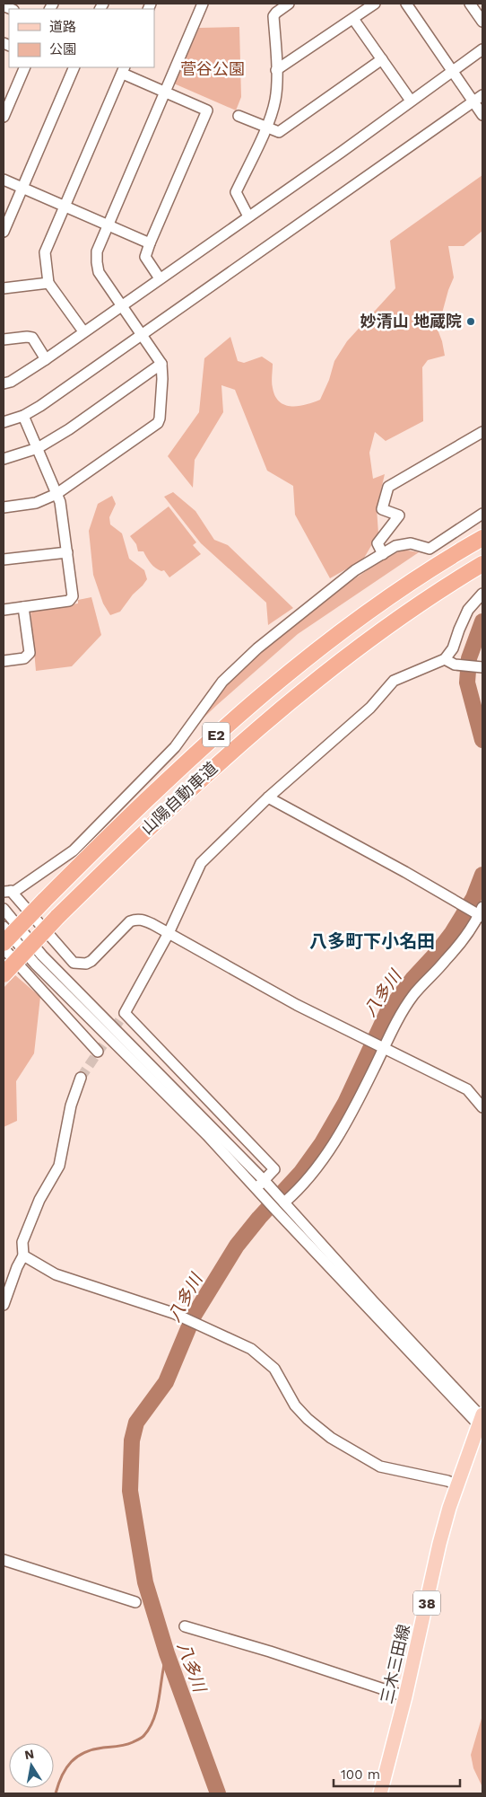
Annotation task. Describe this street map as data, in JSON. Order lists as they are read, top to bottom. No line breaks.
{"streets":{"highway":["E2","山陽自動車道"],"main road":["38","三木三田線"]},"districts":["八多町下小名田"],"water":["八多川"],"parks":["菅谷公園"],"places":["妙清山 地蔵院"],"legend":["道路","公園"],"scale_bar":"100 m","north":"top"}
